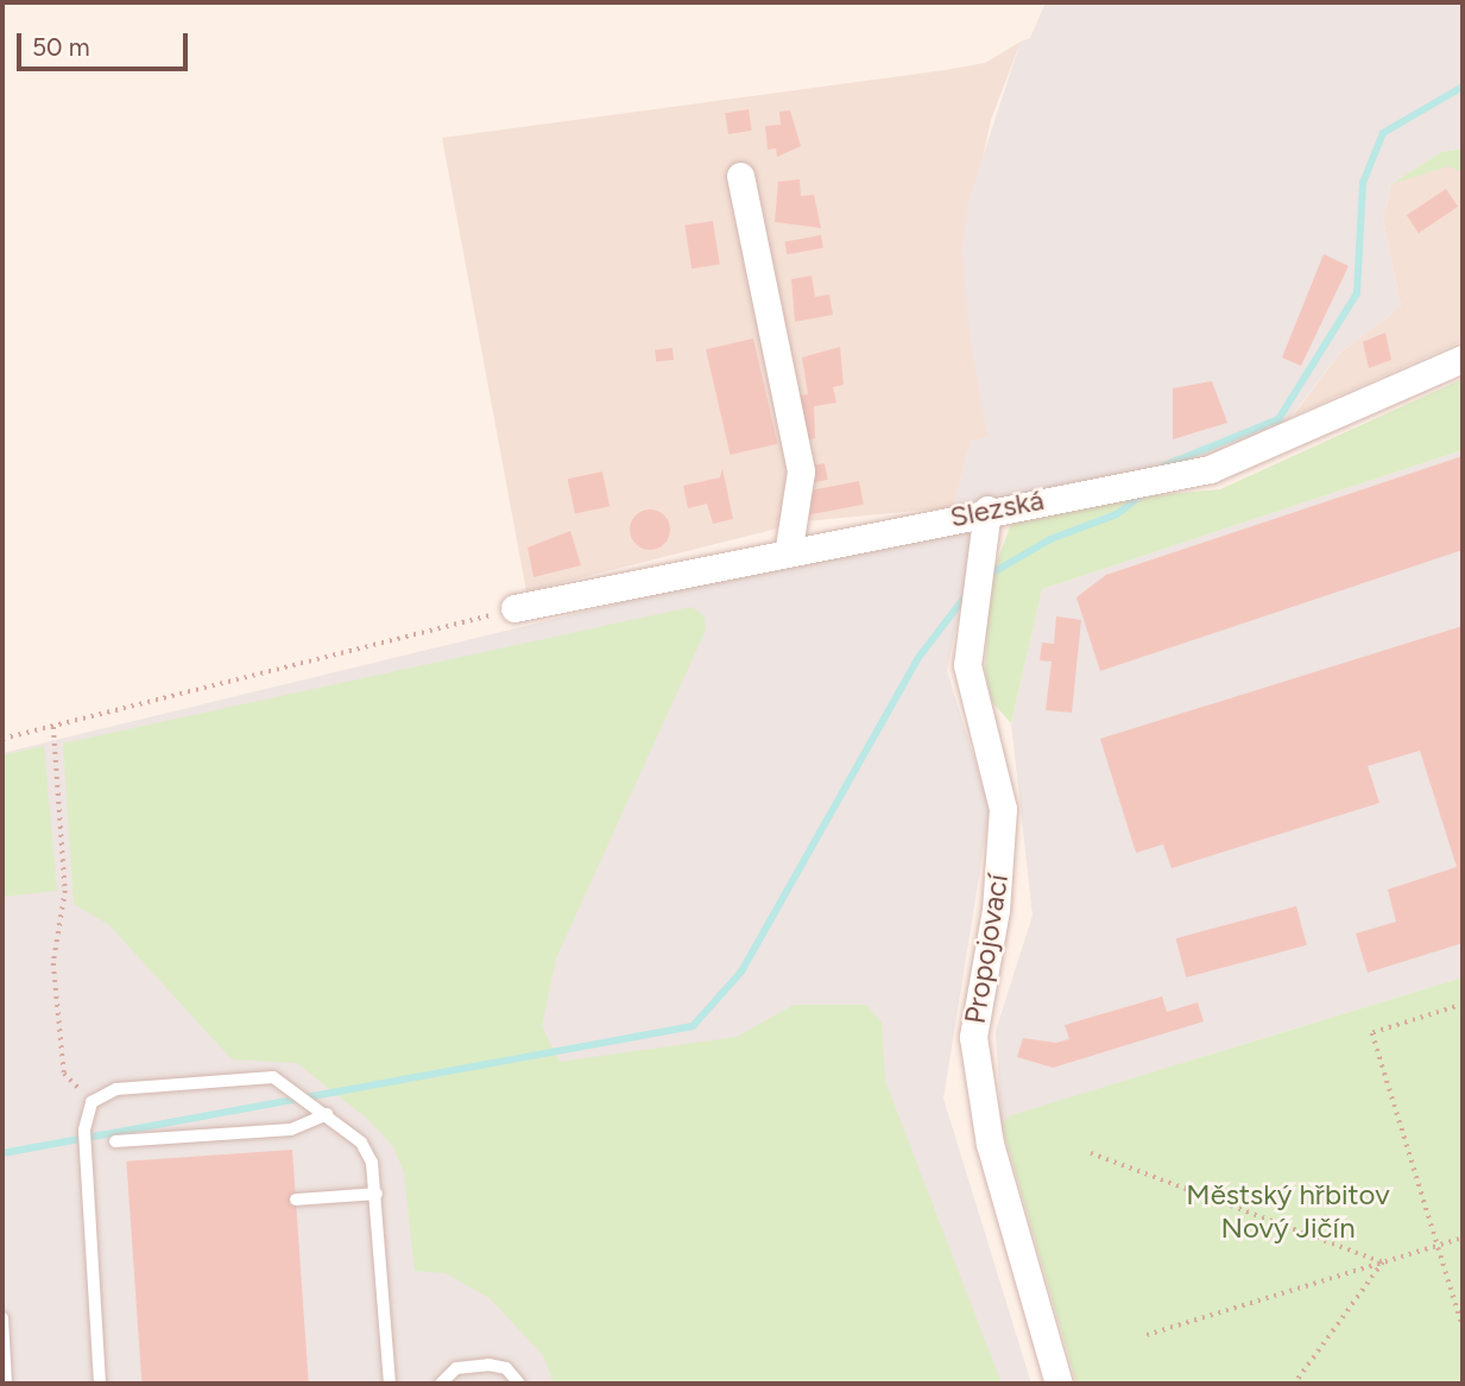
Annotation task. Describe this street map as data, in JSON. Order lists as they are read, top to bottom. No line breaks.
{"streets":{"street":["Slezská","Propojovací"]},"crossings":[["Slezská","Propojovací"]],"parks":["Městský hřbitov Nový Jičín"],"scale_bar":"50 m"}
